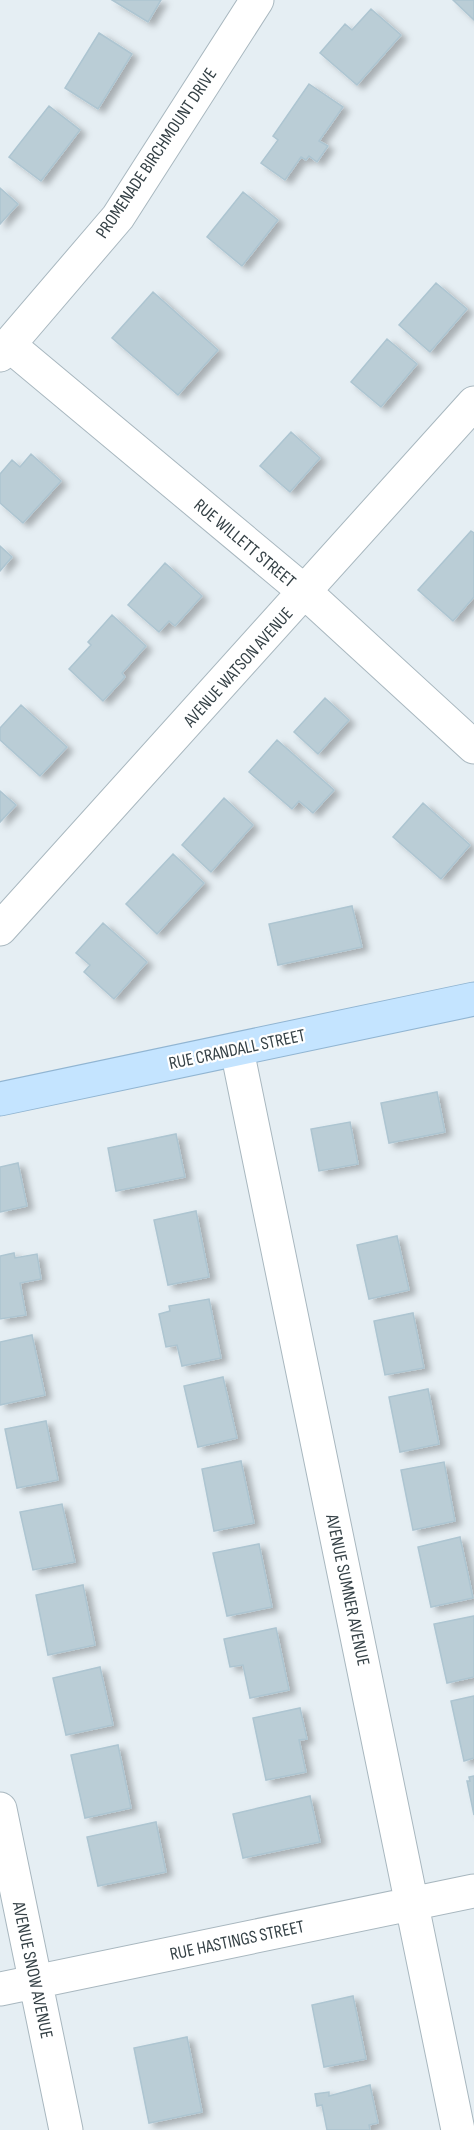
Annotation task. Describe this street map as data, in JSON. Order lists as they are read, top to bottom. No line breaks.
{"streets":{"street":["PROMENADE BIRCHMOUNT DRIVE","RUE WILLETT STREET","AVENUE WATSON AVENUE","RUE CRANDALL STREET","AVENUE SUMNER AVENUE","RUE HASTINGS STREET","AVENUE SNOW AVENUE"]},"crossings":[["PROMENADE BIRCHMOUNT DRIVE","RUE WILLETT STREET"],["RUE WILLETT STREET","AVENUE WATSON AVENUE"],["RUE CRANDALL STREET","AVENUE SUMNER AVENUE"],["AVENUE SUMNER AVENUE","RUE HASTINGS STREET"],["RUE HASTINGS STREET","AVENUE SNOW AVENUE"]]}
